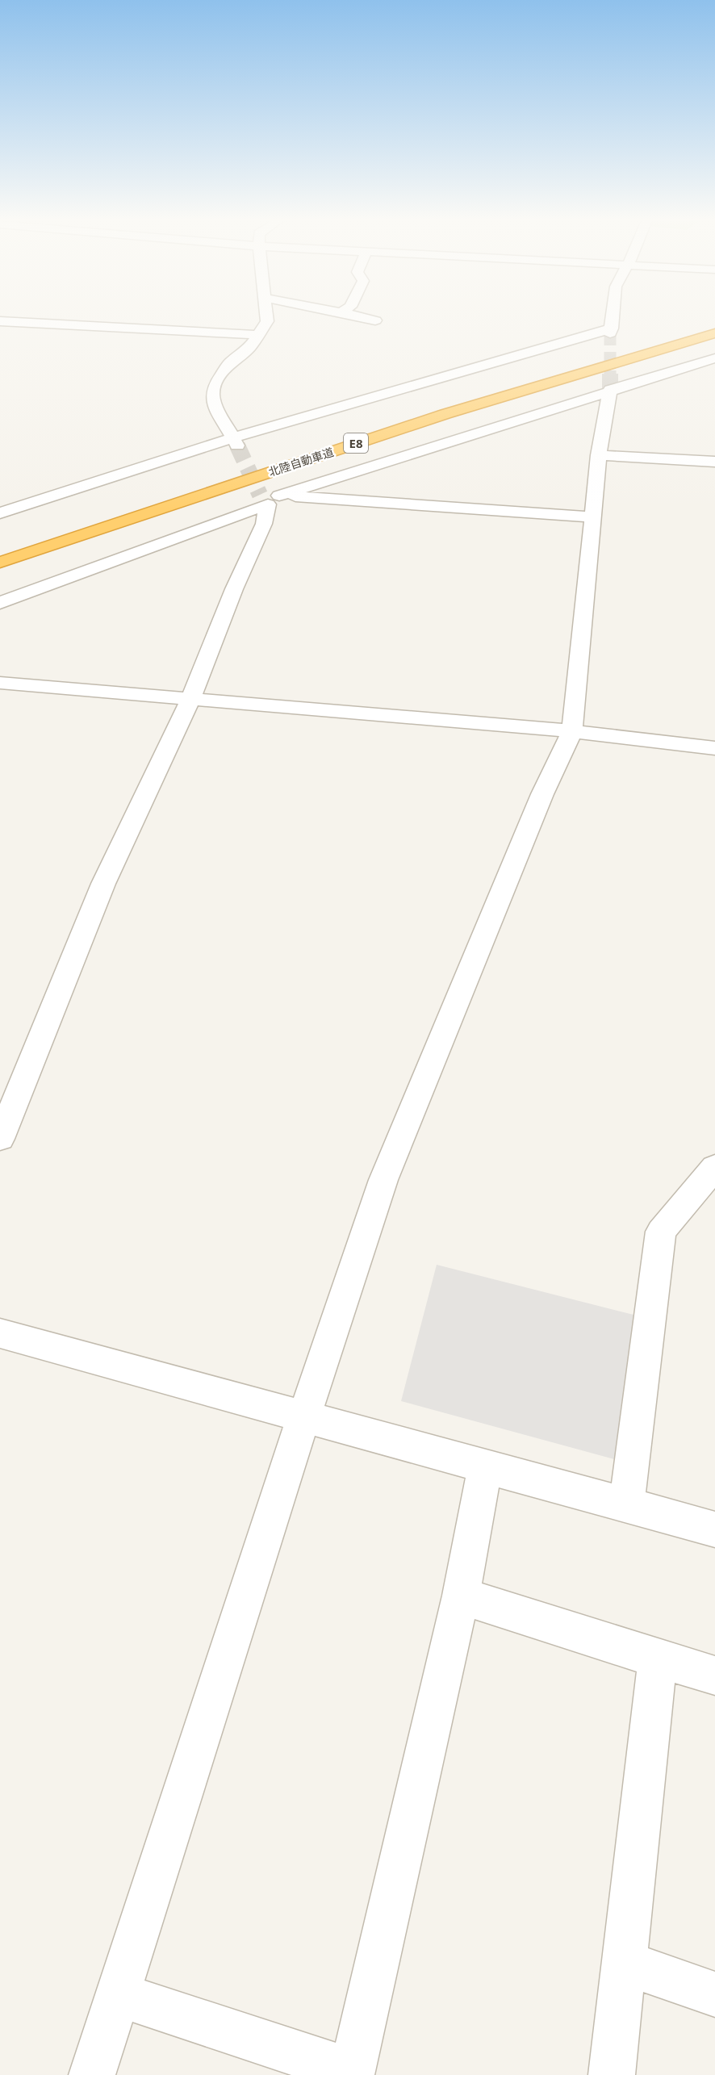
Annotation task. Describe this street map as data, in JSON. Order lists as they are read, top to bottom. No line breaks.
{"streets":{"highway":["E8","北陸自動車道"]}}
